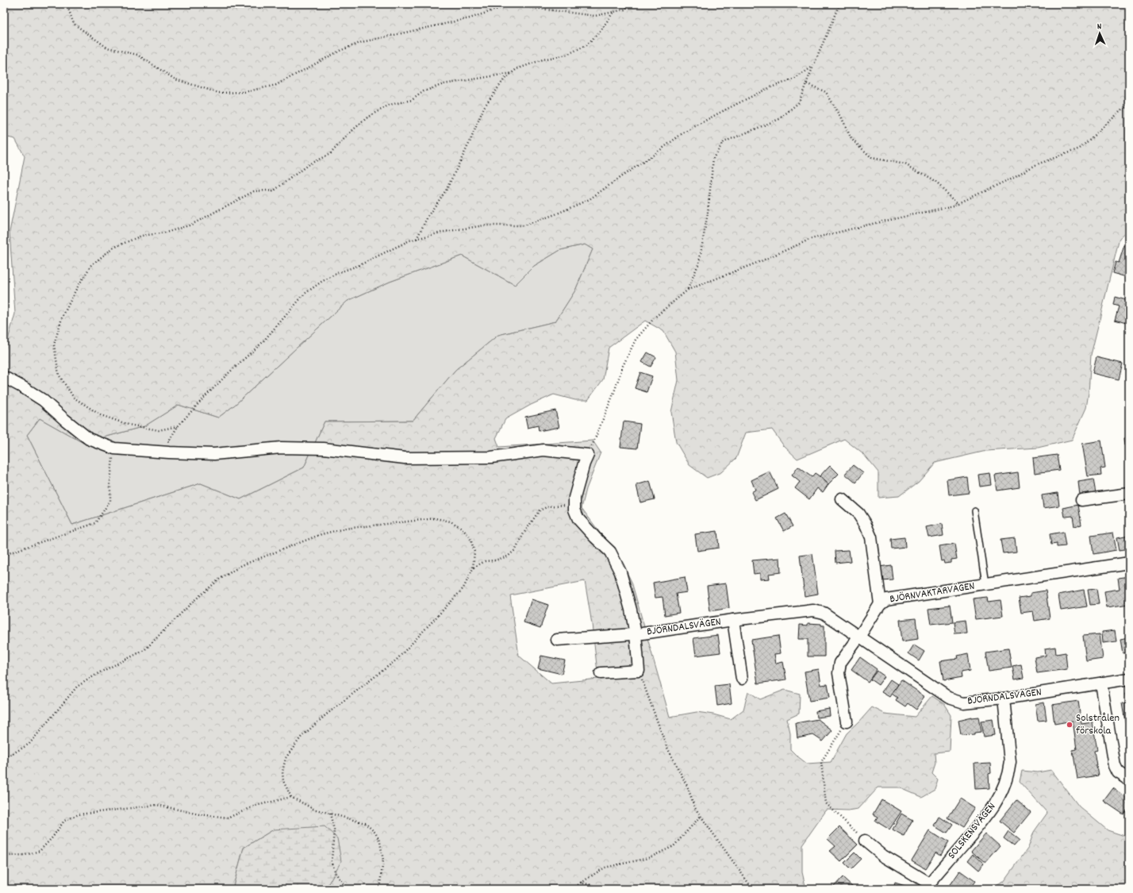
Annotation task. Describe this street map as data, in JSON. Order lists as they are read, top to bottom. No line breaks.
{"streets":{"street":["BJÖRNVAKTARVÄGEN","BJÖRNDALSVÄGEN","SOLSKENSVÄGEN"]},"crossings":[["BJÖRNVAKTARVÄGEN","BJÖRNDALSVÄGEN"],["BJÖRNDALSVÄGEN","SOLSKENSVÄGEN"]],"places":["Solstrålen förskola"],"north":"top"}
